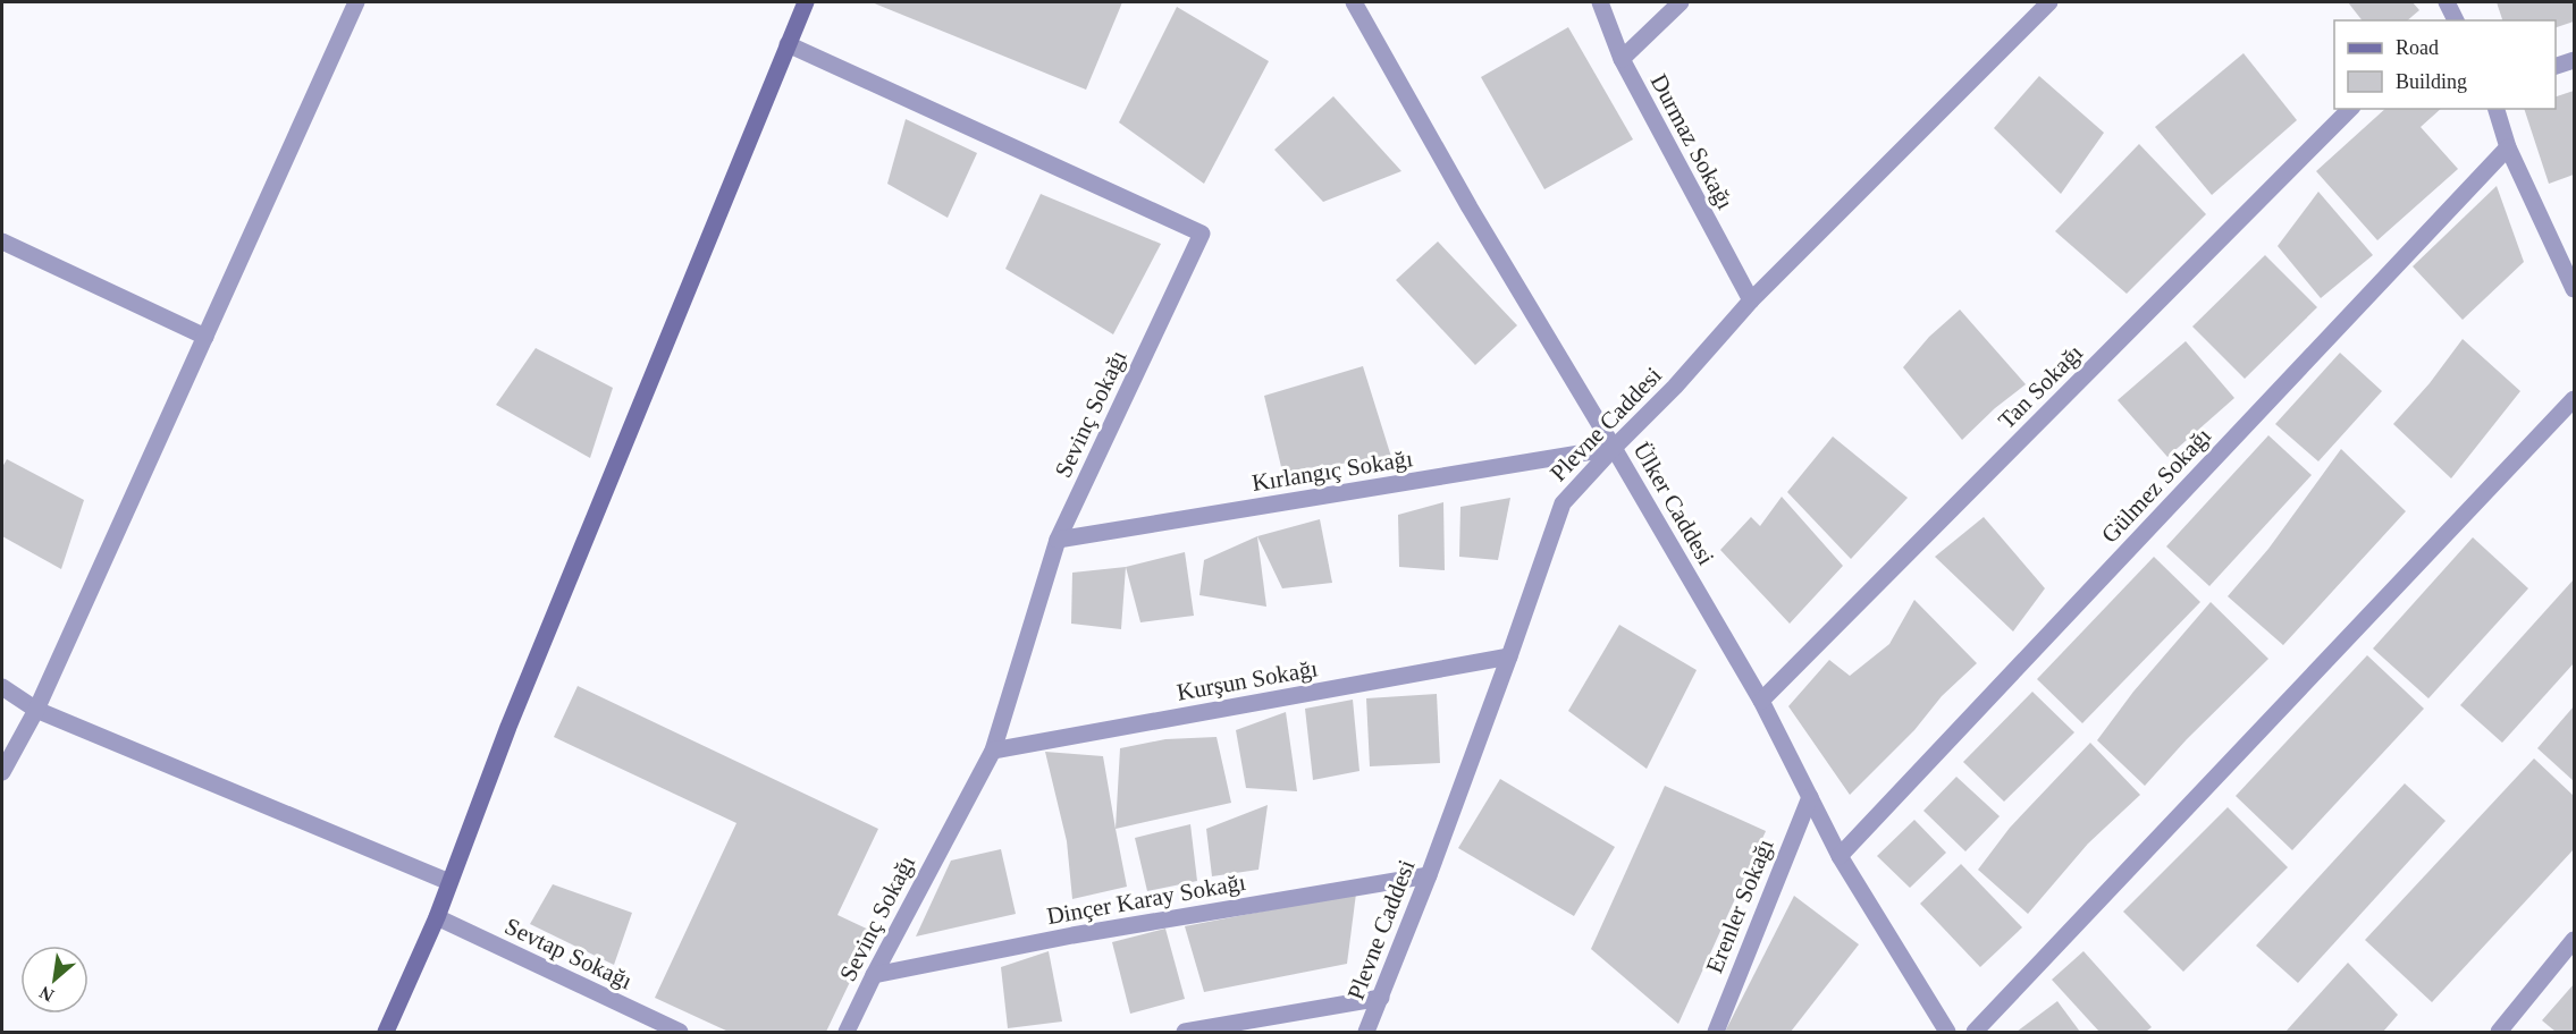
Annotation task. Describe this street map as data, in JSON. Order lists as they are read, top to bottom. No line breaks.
{"streets":{"street":["Durmaz Sokağı","Tan Sokağı","Sevinç Sokağı","Plevne Caddesi","Kırlangıç Sokağı","Gülmez Sokağı","Ülker Caddesi","Kurşun Sokağı","Dinçer Karay Sokağı","Erenler Sokağı","Sevtap Sokağı"]},"crossings":[["Durmaz Sokağı","Plevne Caddesi"],["Tan Sokağı","Ülker Caddesi"],["Sevinç Sokağı","Kırlangıç Sokağı"],["Sevinç Sokağı","Kurşun Sokağı"],["Sevinç Sokağı","Dinçer Karay Sokağı"],["Plevne Caddesi","Kırlangıç Sokağı"],["Plevne Caddesi","Ülker Caddesi"],["Plevne Caddesi","Kurşun Sokağı"],["Plevne Caddesi","Dinçer Karay Sokağı"],["Kırlangıç Sokağı","Ülker Caddesi"],["Gülmez Sokağı","Ülker Caddesi"],["Ülker Caddesi","Erenler Sokağı"]],"legend":["Road","Building"],"north":"bottom left"}
